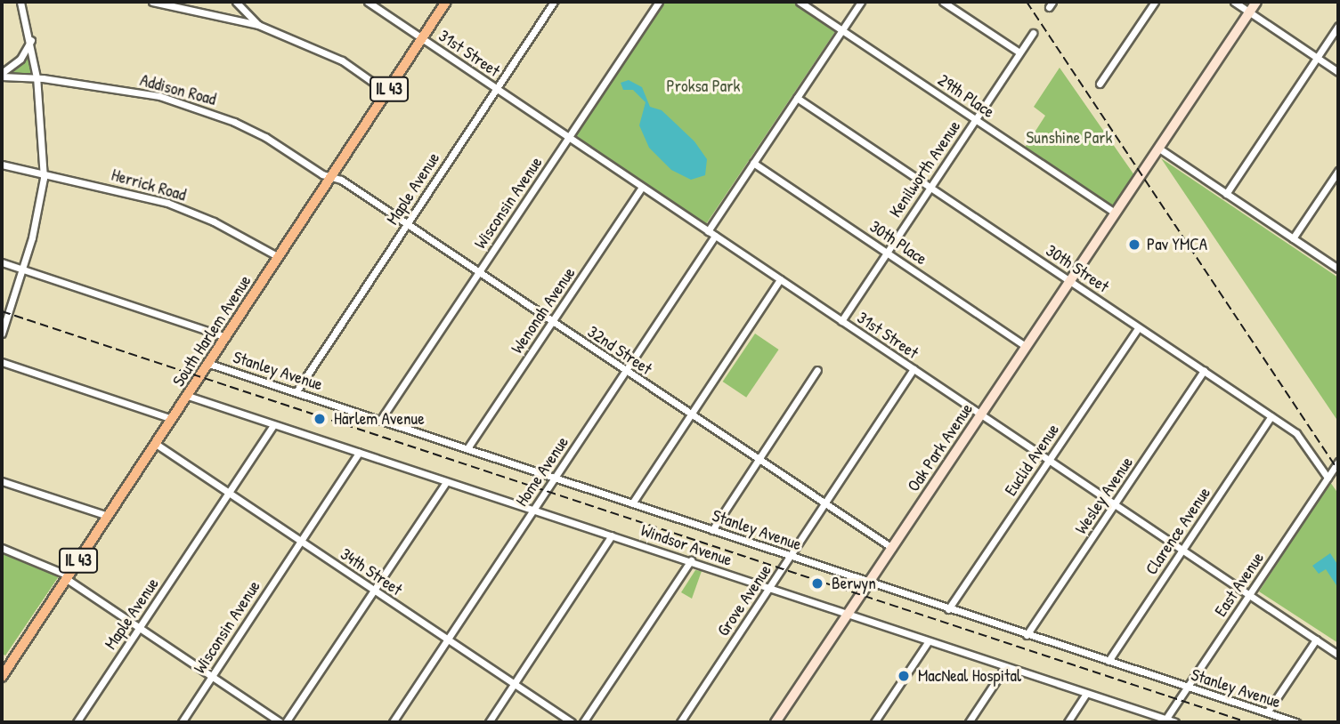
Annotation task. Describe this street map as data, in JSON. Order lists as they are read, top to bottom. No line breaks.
{"streets":{"main road":["IL 43","South Harlem Avenue"],"street":["31st Street","Addison Road","29th Place","Kenilworth Avenue","Herrick Road","Maple Avenue","Wisconsin Avenue","30th Place","30th Street","Wenonah Avenue","32nd Street","Stanley Avenue","Oak Park Avenue","Euclid Avenue","Home Avenue","Wesley Avenue","Clarence Avenue","Windsor Avenue","34th Street","East Avenue","Grove Avenue"]},"crossings":[["31st Street","Kenilworth Avenue"],["31st Street","Maple Avenue"],["31st Street","Wisconsin Avenue"],["31st Street","Wenonah Avenue"],["31st Street","South Harlem Avenue"],["31st Street","Oak Park Avenue"],["31st Street","Euclid Avenue"],["31st Street","Home Avenue"],["31st Street","Wesley Avenue"],["31st Street","Clarence Avenue"],["31st Street","East Avenue"],["31st Street","Grove Avenue"],["Addison Road","South Harlem Avenue"],["Addison Road","32nd Street"],["29th Place","Kenilworth Avenue"],["29th Place","Oak Park Avenue"],["Kenilworth Avenue","30th Place"],["Kenilworth Avenue","30th Street"],["Herrick Road","South Harlem Avenue"],["Maple Avenue","32nd Street"],["Maple Avenue","Stanley Avenue"],["Maple Avenue","Windsor Avenue"],["Maple Avenue","34th Street"],["Wisconsin Avenue","32nd Street"],["Wisconsin Avenue","Stanley Avenue"],["Wisconsin Avenue","Windsor Avenue"],["Wisconsin Avenue","34th Street"],["30th Place","Oak Park Avenue"],["30th Street","Oak Park Avenue"],["30th Street","Euclid Avenue"],["30th Street","Wesley Avenue"],["30th Street","Clarence Avenue"],["30th Street","East Avenue"],["Wenonah Avenue","32nd Street"],["Wenonah Avenue","Stanley Avenue"],["South Harlem Avenue","32nd Street"],["South Harlem Avenue","Stanley Avenue"],["South Harlem Avenue","Windsor Avenue"],["South Harlem Avenue","34th Street"],["32nd Street","Oak Park Avenue"],["32nd Street","Home Avenue"],["32nd Street","Grove Avenue"],["Stanley Avenue","Oak Park Avenue"],["Stanley Avenue","Euclid Avenue"],["Stanley Avenue","Home Avenue"],["Stanley Avenue","Wesley Avenue"],["Stanley Avenue","Clarence Avenue"],["Stanley Avenue","East Avenue"],["Stanley Avenue","Grove Avenue"],["Oak Park Avenue","Windsor Avenue"],["Home Avenue","Windsor Avenue"],["Home Avenue","34th Street"],["Windsor Avenue","East Avenue"],["Windsor Avenue","Grove Avenue"]],"parks":["Proksa Park","Sunshine Park"],"places":["Pav YMCA","Harlem Avenue","Berwyn","MacNeal Hospital"]}
